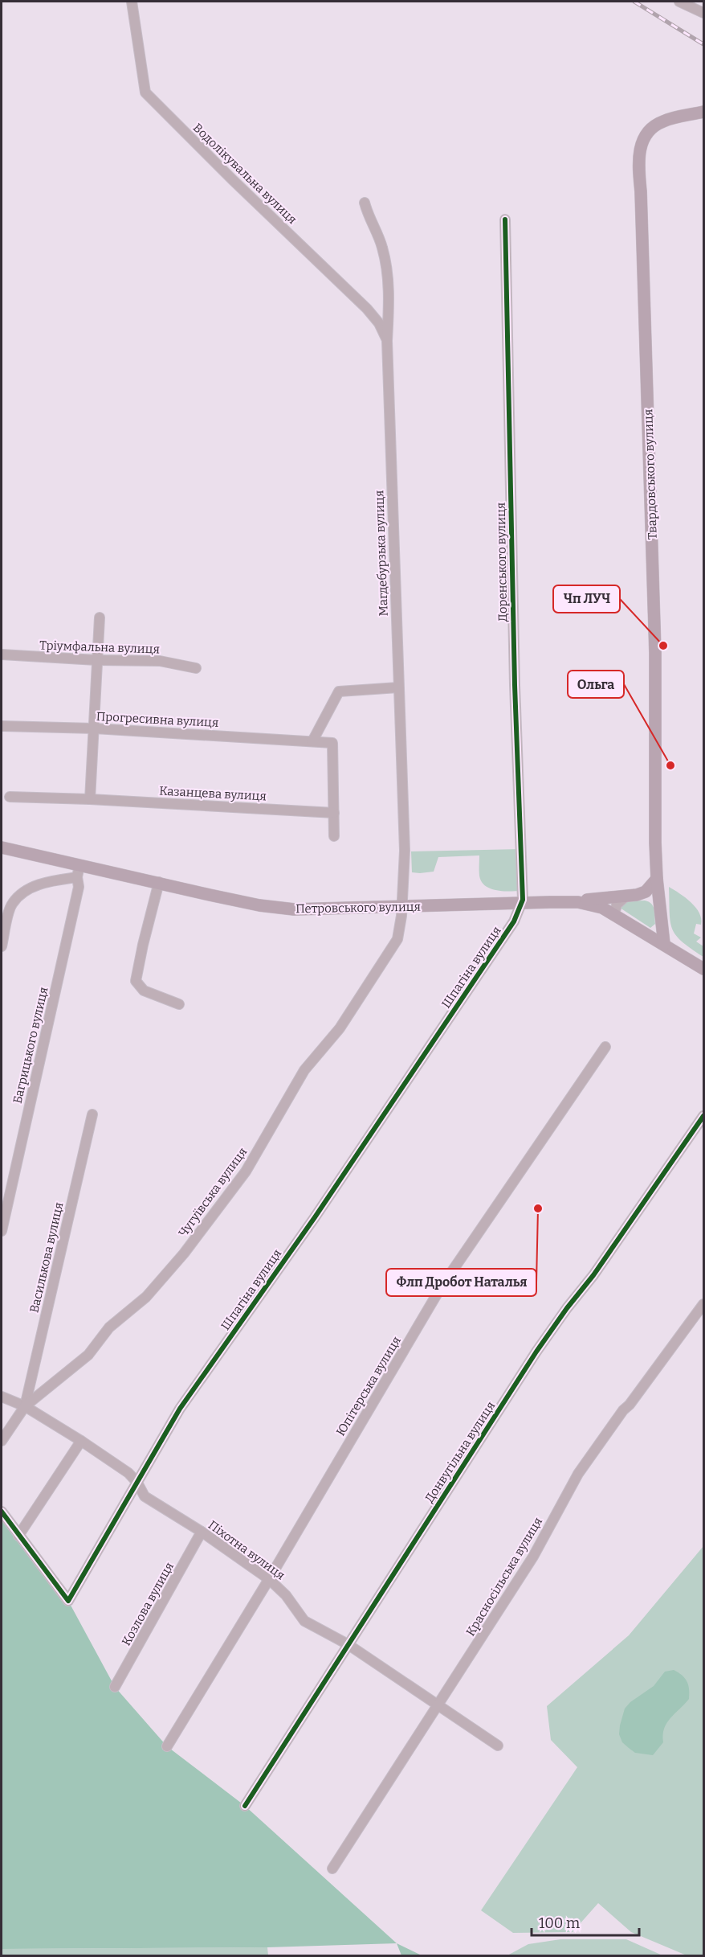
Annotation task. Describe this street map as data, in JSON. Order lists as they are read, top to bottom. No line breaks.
{"streets":{"main road":["Твардовського вулиця","Петровського вулиця"],"street":["Водолікувальна вулиця","Магдебурзька вулиця","Доренського вулиця","Тріумфальна вулиця","Прогресивна вулиця","Казанцева вулиця","Шпагіна вулиця","Багрицького вулиця","Чугуївська вулиця","Василькова вулиця","Юпітерська вулиця","Донвугільна вулиця","Піхотна вулиця","Красносільська вулиця","Козлова вулиця"]},"crossings":[["Водолікувальна вулиця","Магдебурзька вулиця"],["Твардовського вулиця","Петровського вулиця"],["Магдебурзька вулиця","Петровського вулиця"],["Магдебурзька вулиця","Чугуївська вулиця"],["Доренського вулиця","Петровського вулиця"],["Доренського вулиця","Шпагіна вулиця"],["Прогресивна вулиця","Казанцева вулиця"],["Петровського вулиця","Шпагіна вулиця"],["Петровського вулиця","Багрицького вулиця"],["Петровського вулиця","Чугуївська вулиця"],["Шпагіна вулиця","Піхотна вулиця"],["Чугуївська вулиця","Василькова вулиця"],["Чугуївська вулиця","Піхотна вулиця"],["Василькова вулиця","Піхотна вулиця"],["Юпітерська вулиця","Піхотна вулиця"],["Донвугільна вулиця","Піхотна вулиця"],["Піхотна вулиця","Красносільська вулиця"],["Піхотна вулиця","Козлова вулиця"]],"places":["Чп ЛУЧ","Ольга","Флп Дробот Наталья"],"scale_bar":"100 m"}
